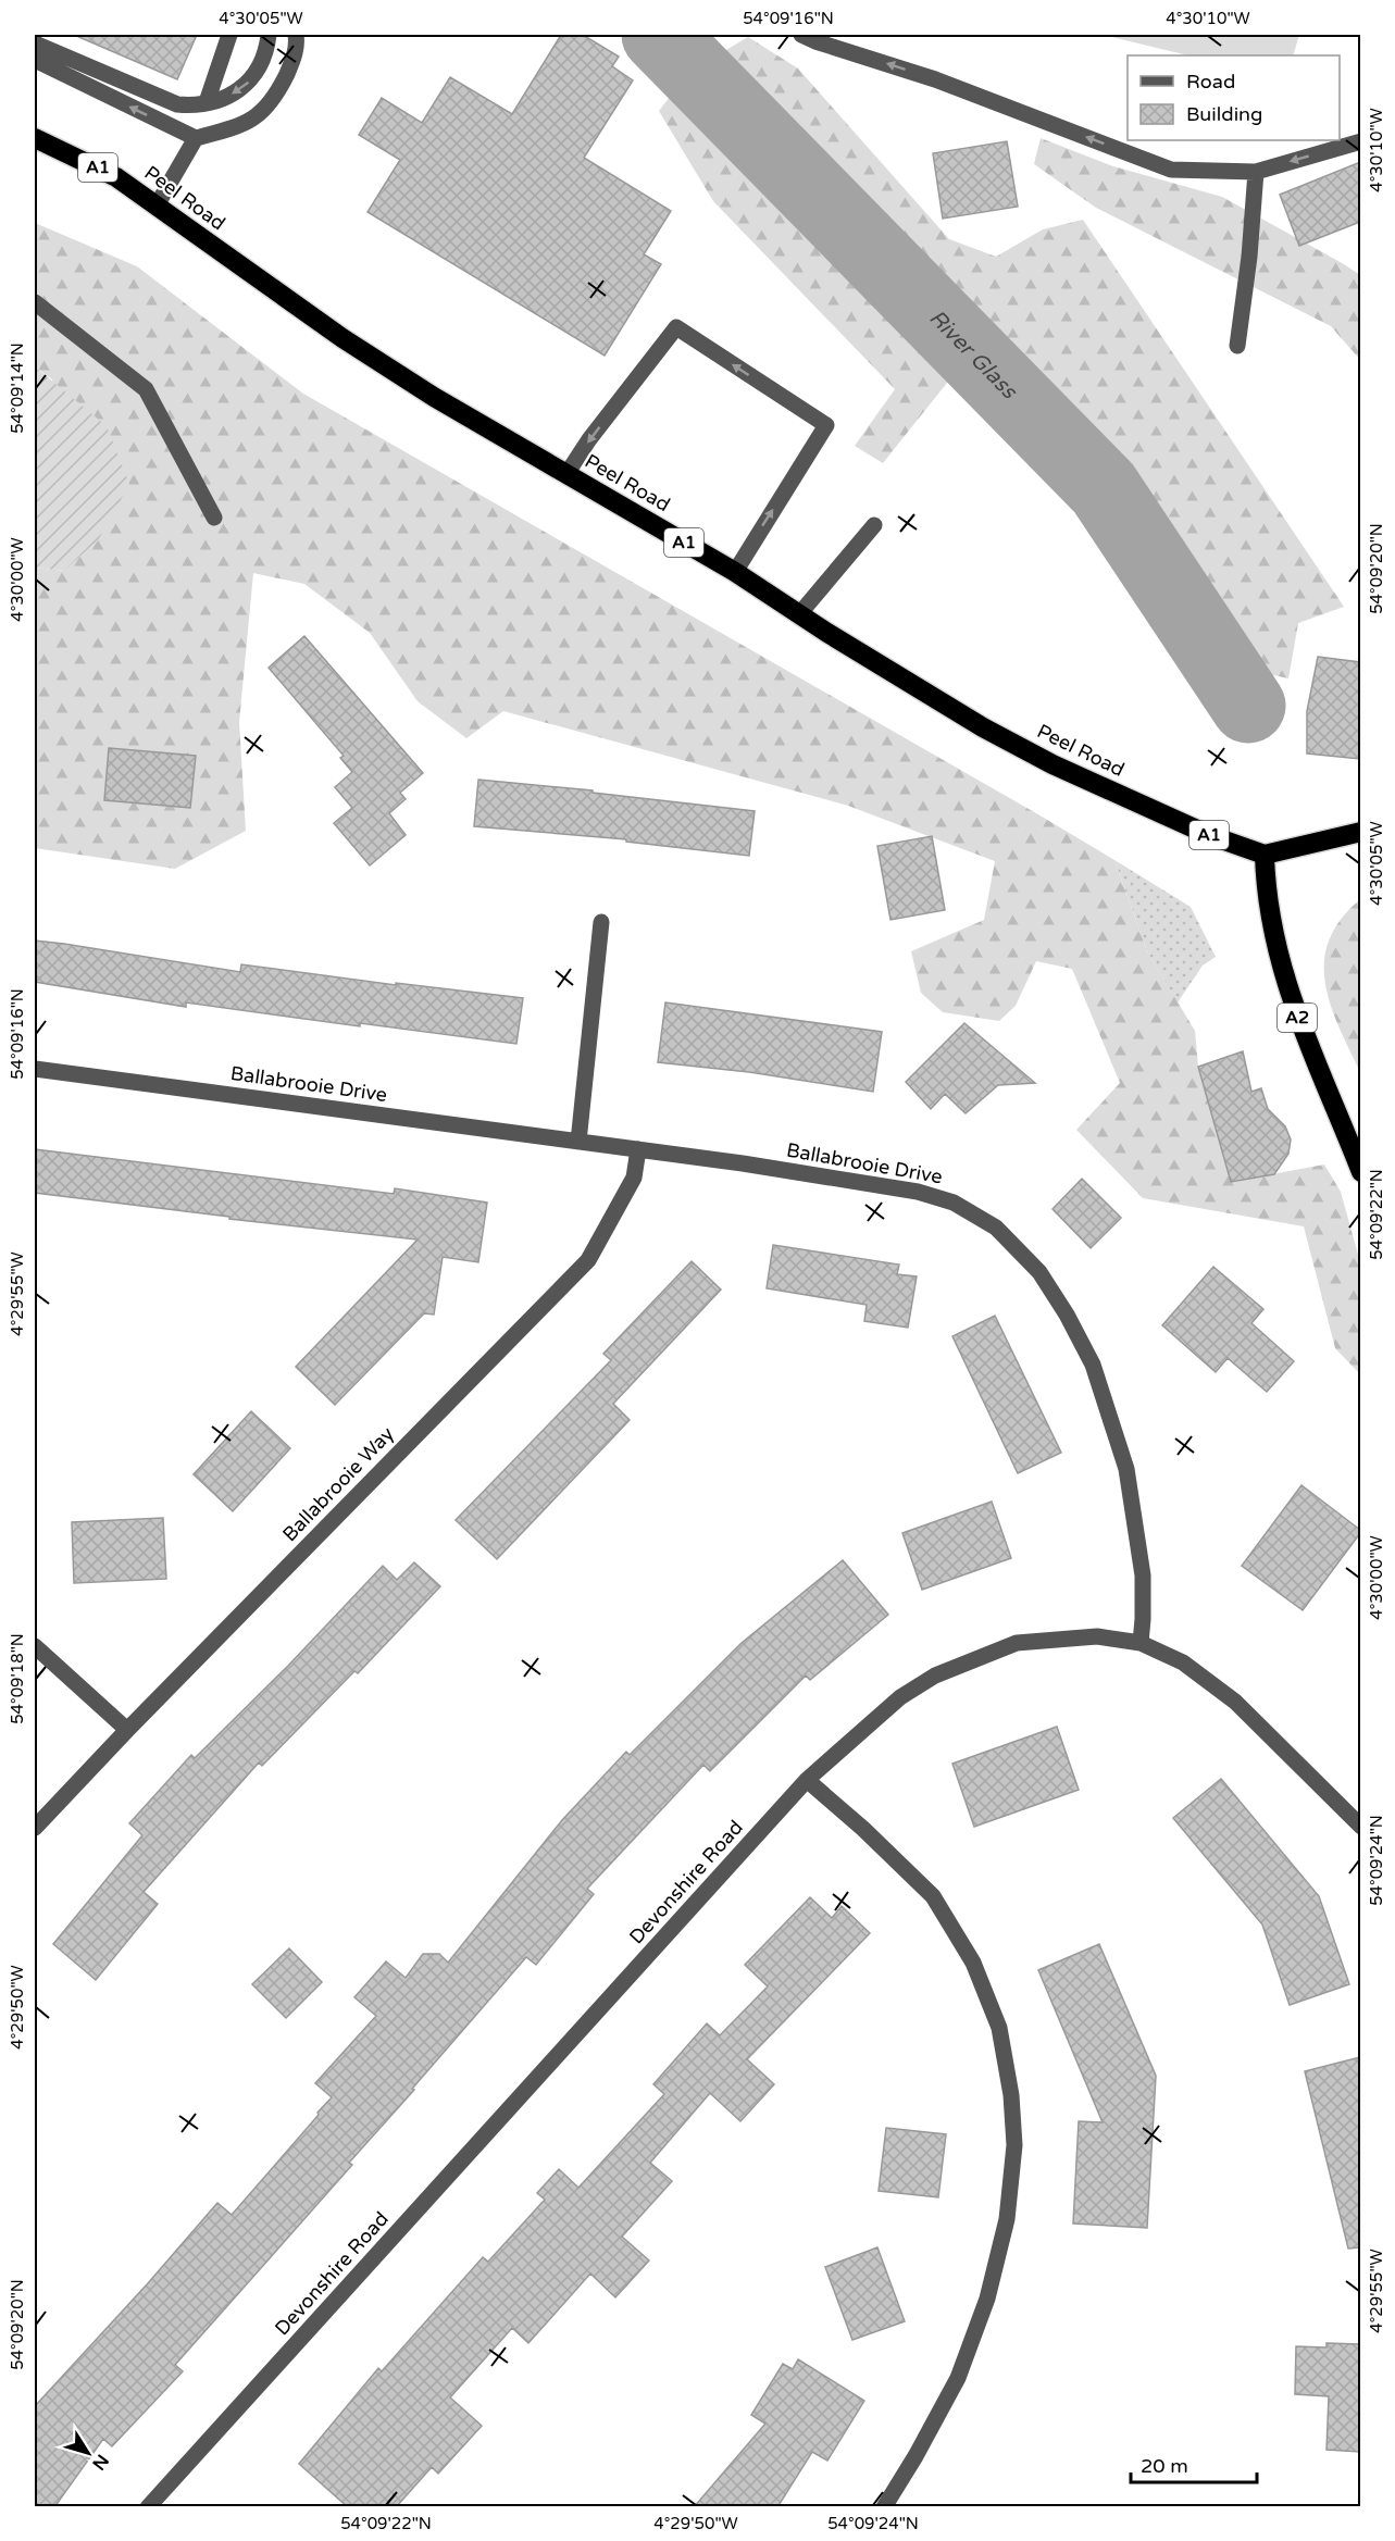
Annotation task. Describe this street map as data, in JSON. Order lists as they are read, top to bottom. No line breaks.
{"streets":{"highway":["A1","Peel Road","A2"],"street":["Ballabrooie Drive","Ballabrooie Way","Devonshire Road"]},"crossings":[["Peel Road","A2"],["Ballabrooie Drive","Ballabrooie Way"],["Ballabrooie Drive","Devonshire Road"]],"water":["River Glass"],"legend":["Road","Building"],"scale_bar":"20 m","north":"bottom right","coordinates":["4°30'05\"W","54°09'16\"N","4°30'10\"W","54°09'14\"N","54°09'20\"N","4°30'00\"W","54°09'22\"N","4°29'55\"W","54°09'18\"N","54°09'24\"N","4°29'50\"W"]}
